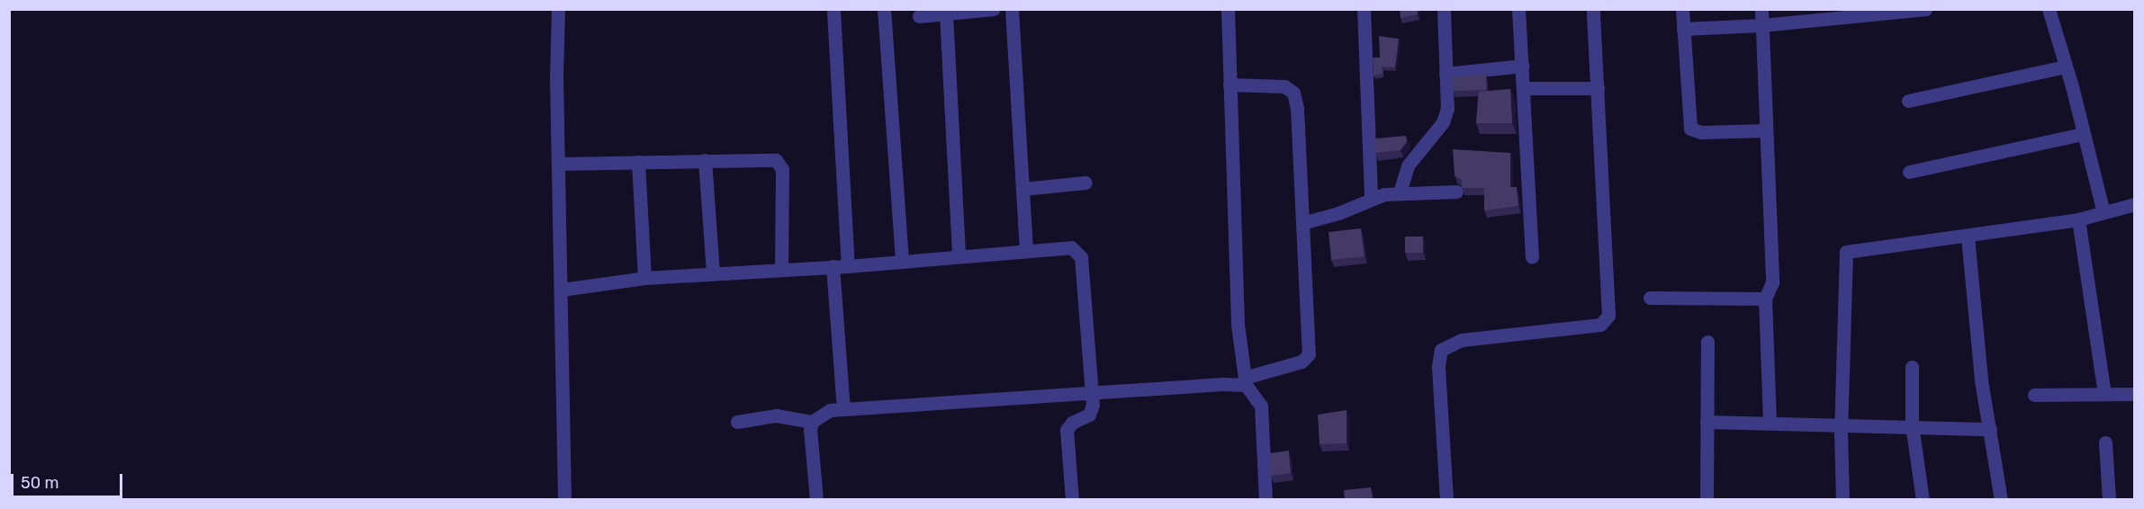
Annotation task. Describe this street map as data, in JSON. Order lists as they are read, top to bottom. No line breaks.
{"scale_bar":"50 m"}
